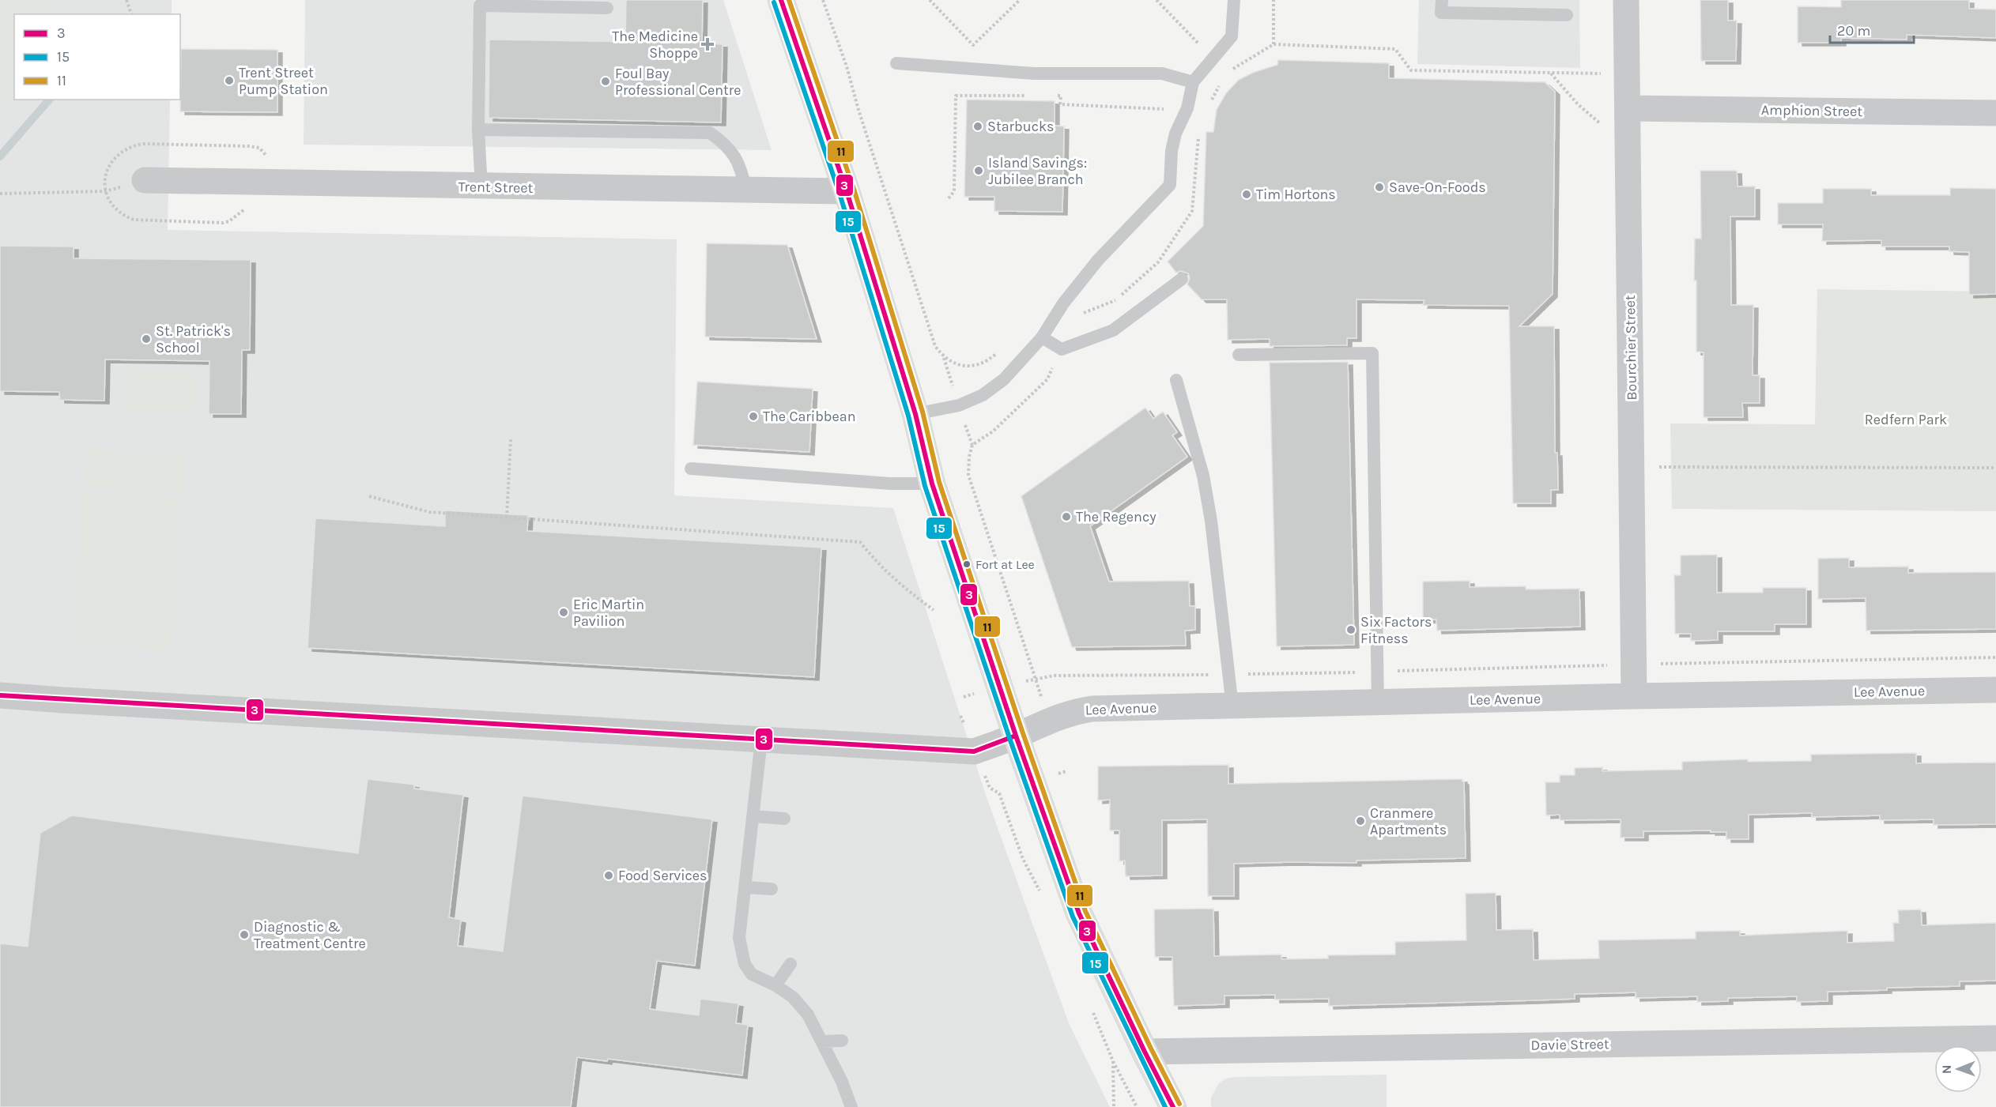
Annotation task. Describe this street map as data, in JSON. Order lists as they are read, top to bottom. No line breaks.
{"streets":{"street":["Amphion Street","Trent Street","Bourchier Street","Lee Avenue","Davie Street"]},"crossings":[["Amphion Street","Bourchier Street"],["Bourchier Street","Lee Avenue"]],"parks":["Redfern Park"],"places":{"health":["The Medicine Shoppe"],"other":["Trent Street Pump Station","Foul Bay Professional Centre","Starbucks","Island Savings: Jubilee Branch","Save-On-Foods","Tim Hortons","St. Patrick's School","The Caribbean","The Regency","Fort at Lee","Eric Martin Pavilion","Six Factors Fitness","Cranmere Apartments","Food Services","Diagnostic & Treatment Centre"]},"lines":["transit line 3","transit line 11","transit line 15"],"legend":["3","15","11"],"scale_bar":"20 m","north":"left"}
